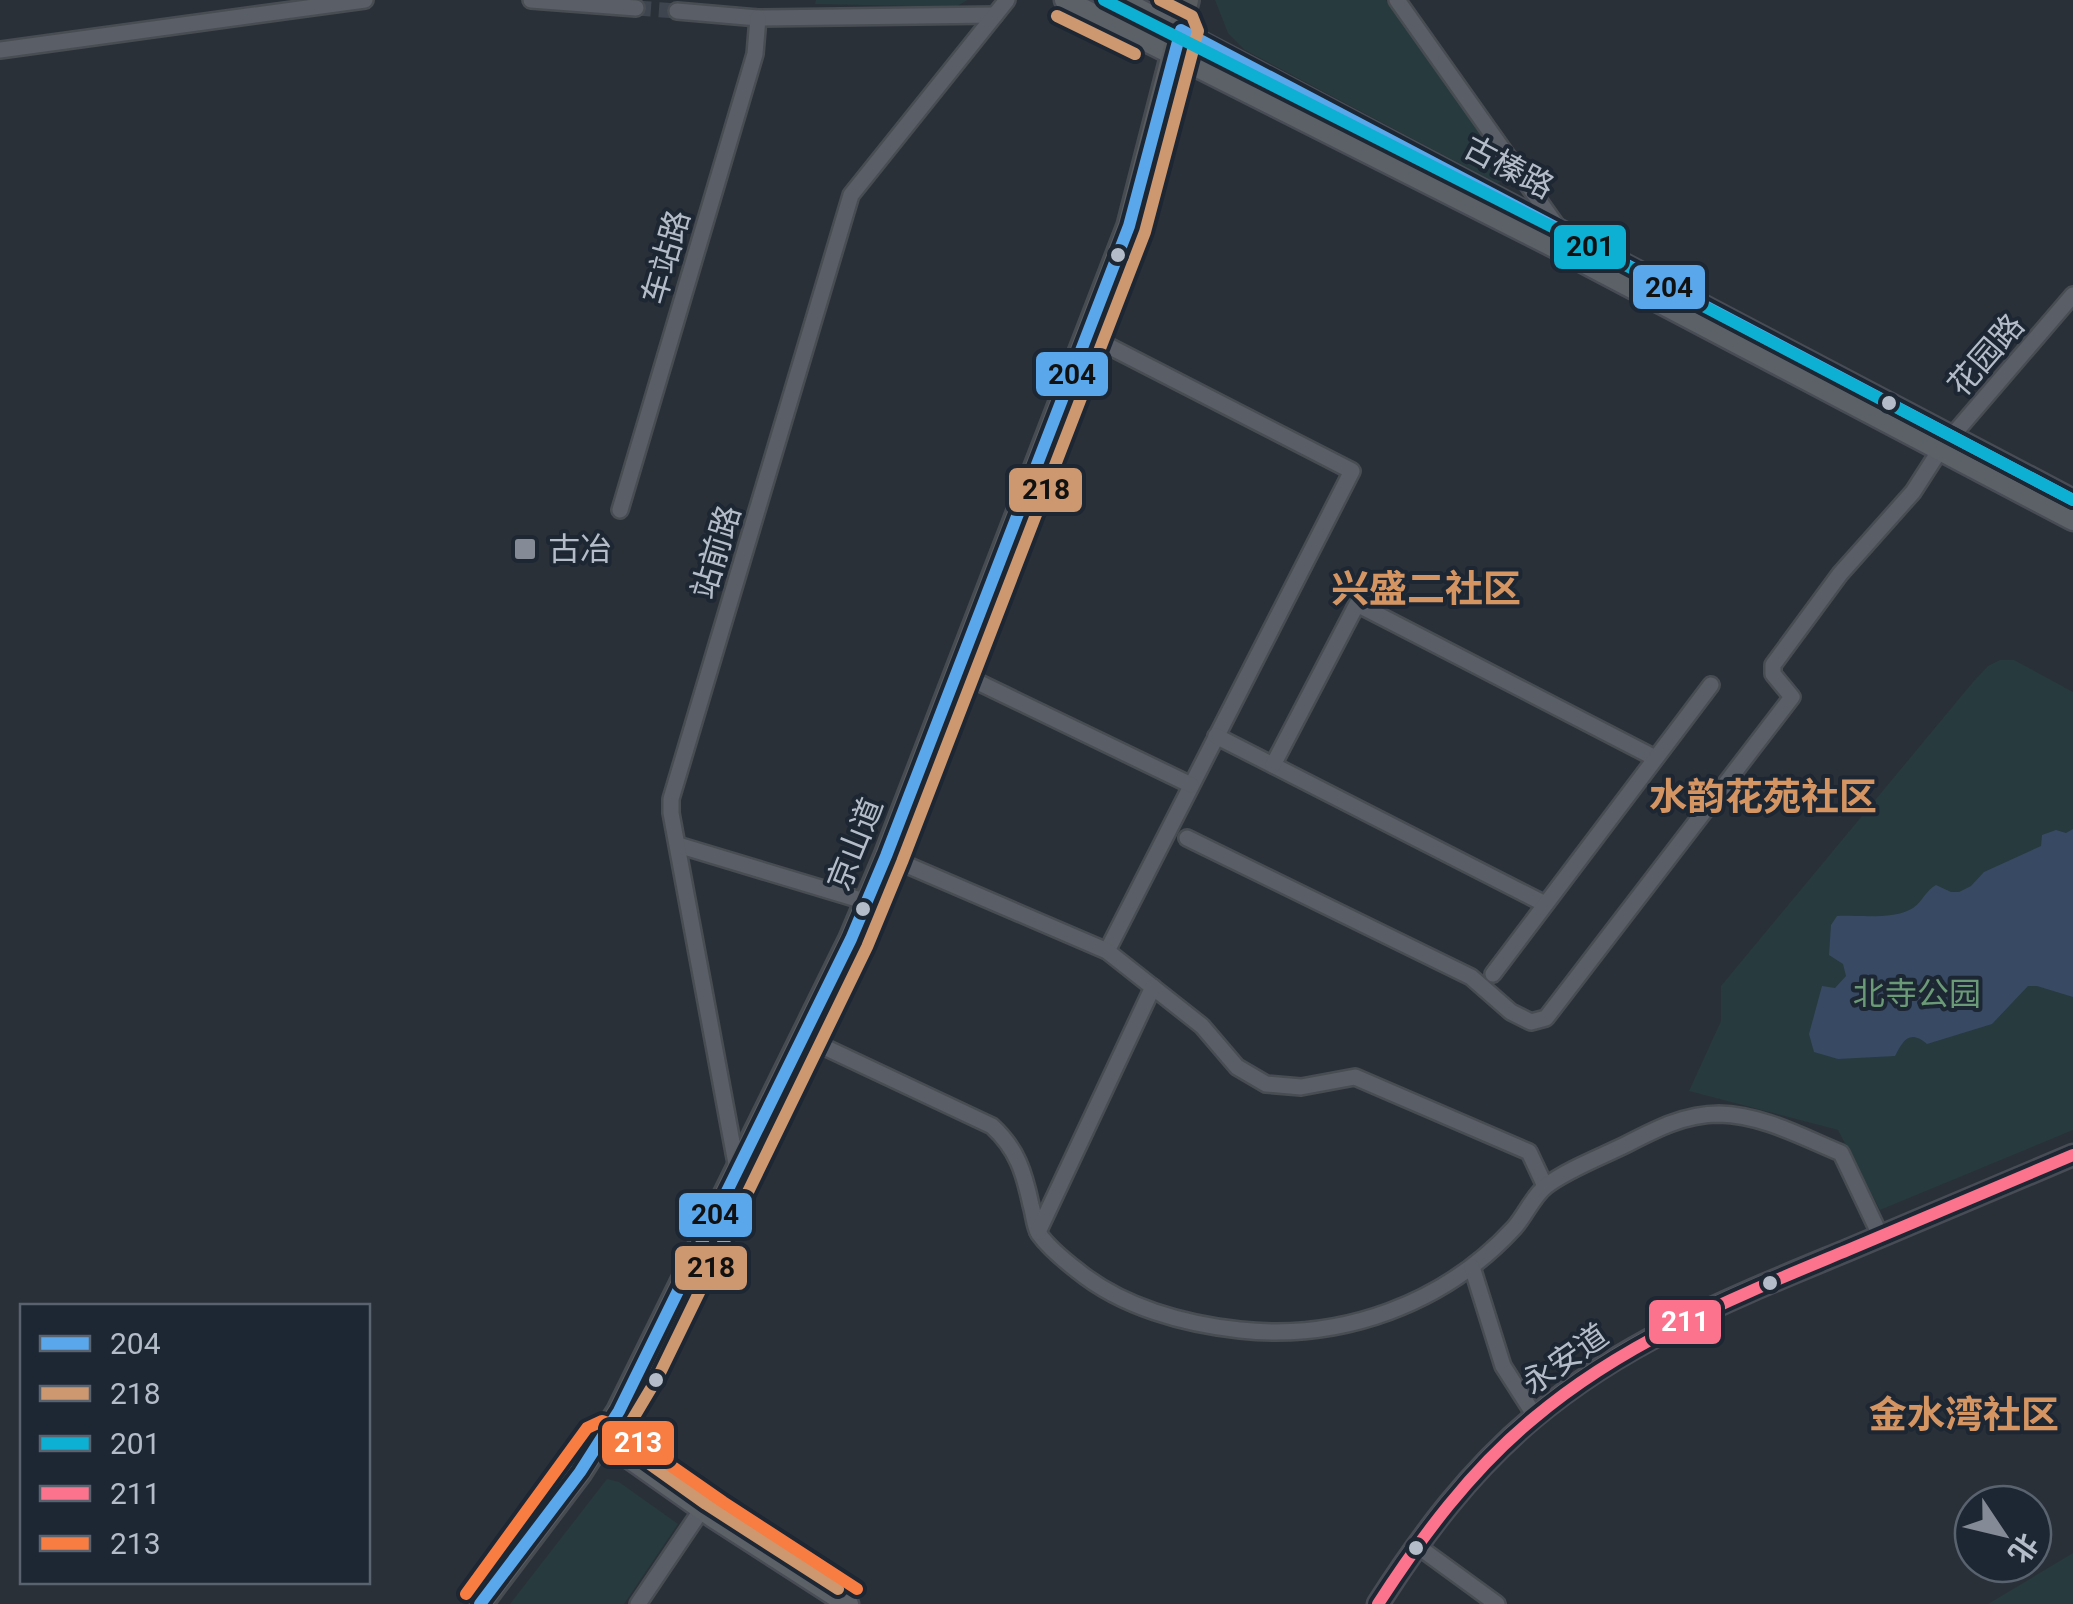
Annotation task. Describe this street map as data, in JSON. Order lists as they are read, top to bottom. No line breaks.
{"streets":{"highway":["京山道"],"main road":["古榛路","永安道"],"street":["车站路","花园路","站前路"]},"crossings":[["古榛路","花园路"],["古榛路","京山道"],["站前路","京山道"]],"districts":["兴盛二社区","水韵花苑社区","金水湾社区"],"parks":["北寺公园"],"places":{"transit":["古冶"]},"lines":["transit line 218","transit line 201","transit line 204","transit line 211","transit line 213"],"legend":["204","218","201","211","213"],"north":"bottom right"}
